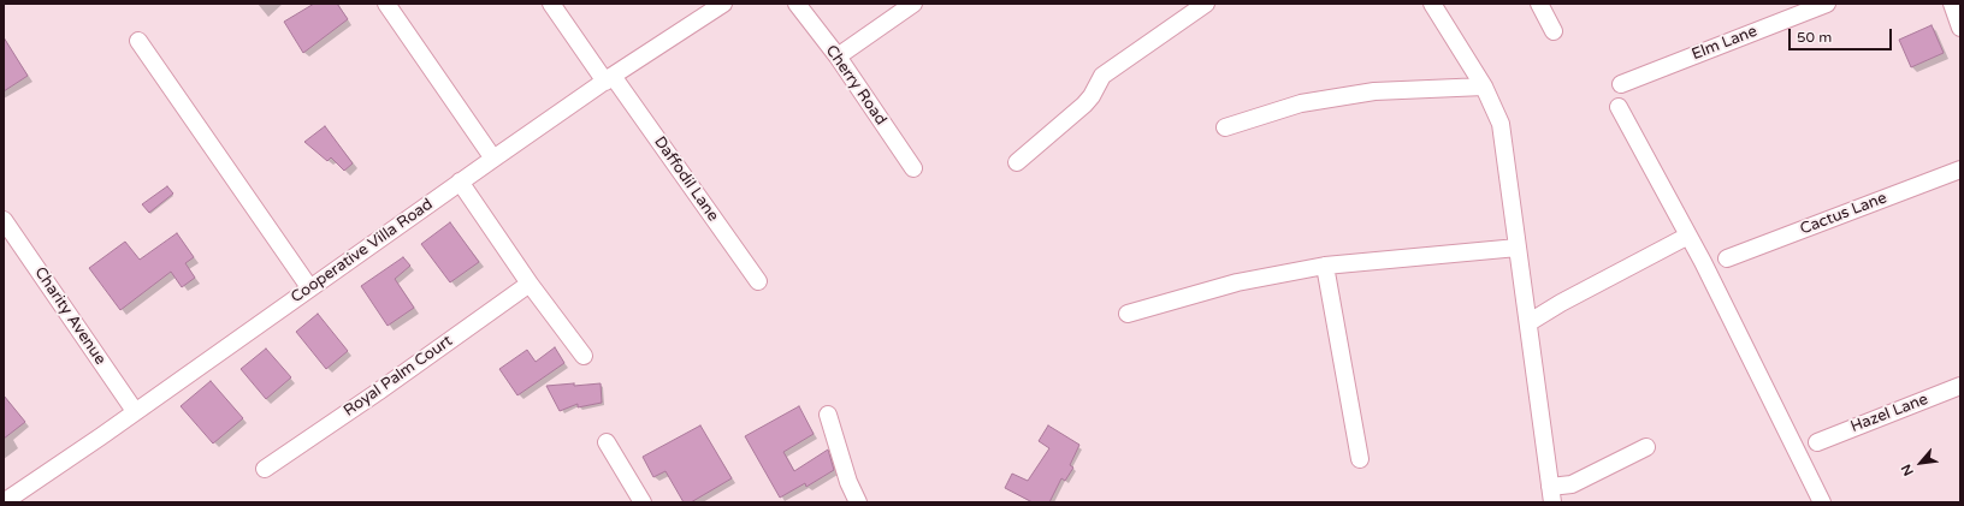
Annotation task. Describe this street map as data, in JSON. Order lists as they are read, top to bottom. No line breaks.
{"streets":{"street":["Elm Lane","Cherry Road","Daffodil Lane","Cactus Lane","Cooperative Villa Road","Charity Avenue","Royal Palm Court","Hazel Lane"]},"crossings":[["Daffodil Lane","Cooperative Villa Road"],["Cooperative Villa Road","Charity Avenue"]],"scale_bar":"50 m","north":"bottom left"}
